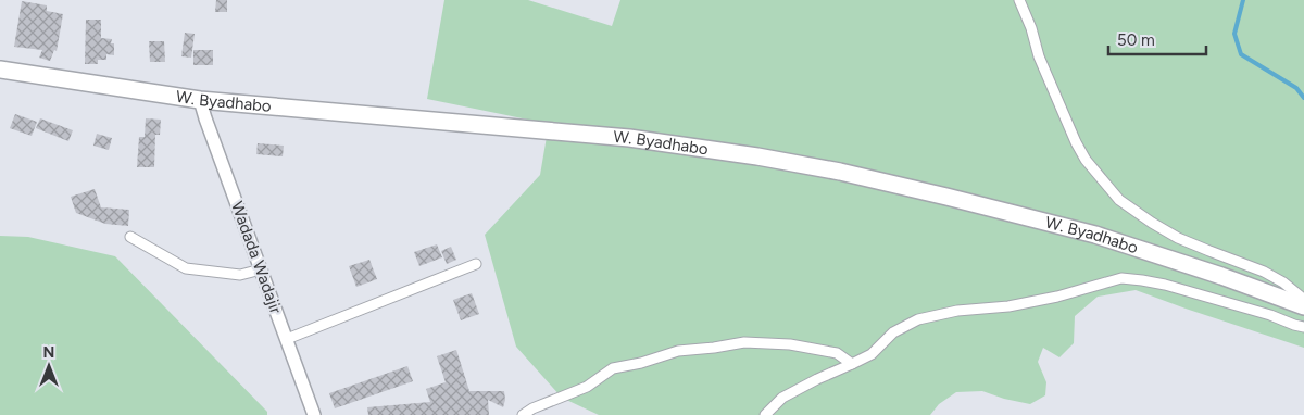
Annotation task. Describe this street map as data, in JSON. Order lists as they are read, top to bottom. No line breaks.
{"streets":{"main road":["W. Byadhabo"],"street":["Wadada Wadajir"]},"crossings":[["W. Byadhabo","Wadada Wadajir"]],"scale_bar":"50 m","north":"top"}
